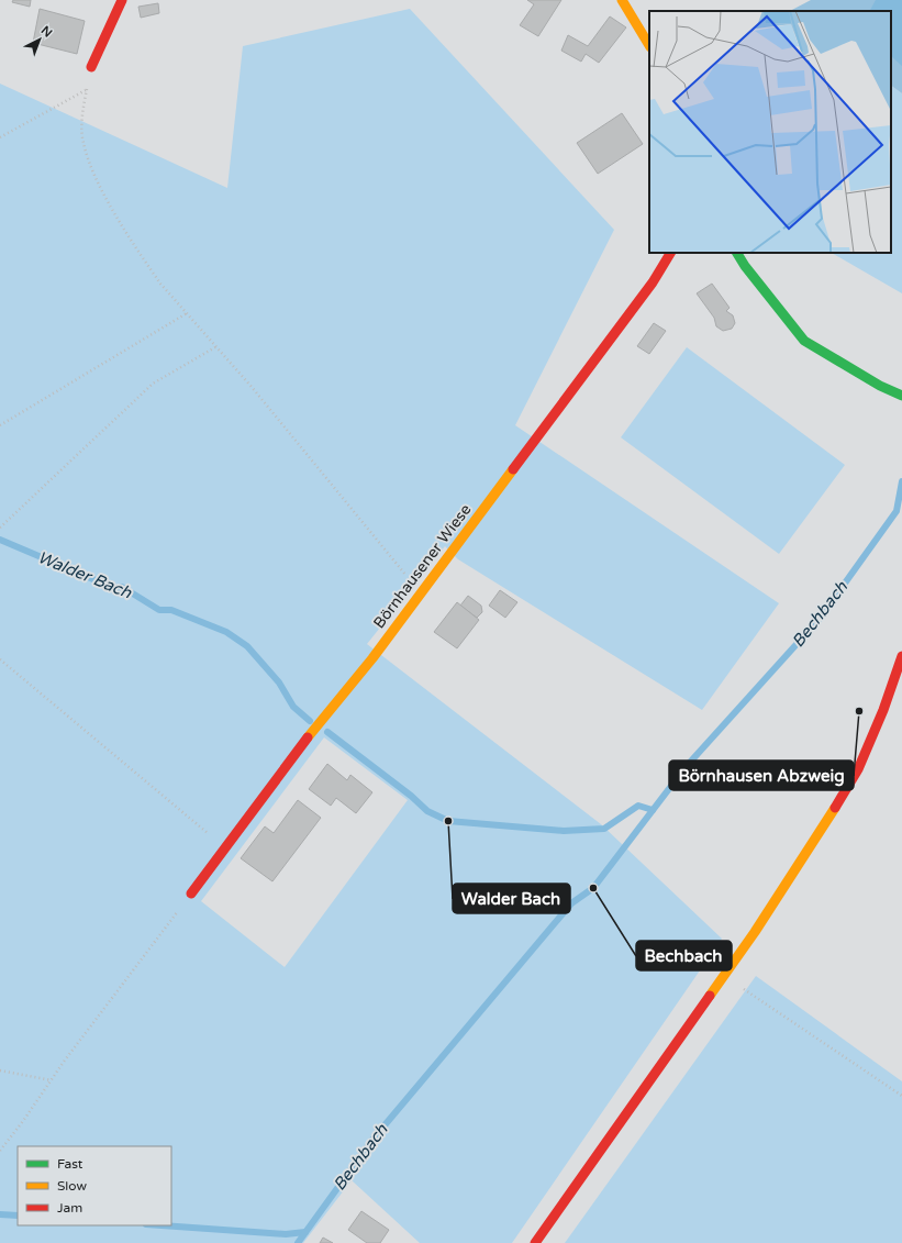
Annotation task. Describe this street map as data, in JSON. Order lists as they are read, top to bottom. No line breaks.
{"streets":{"street":["Börnhausener Wiese"]},"water":["Walder Bach","Bechbach"],"places":["Börnhausen Abzweig","Walder Bach","Bechbach"],"legend":["Fast","Slow","Jam"],"north":"top right"}
